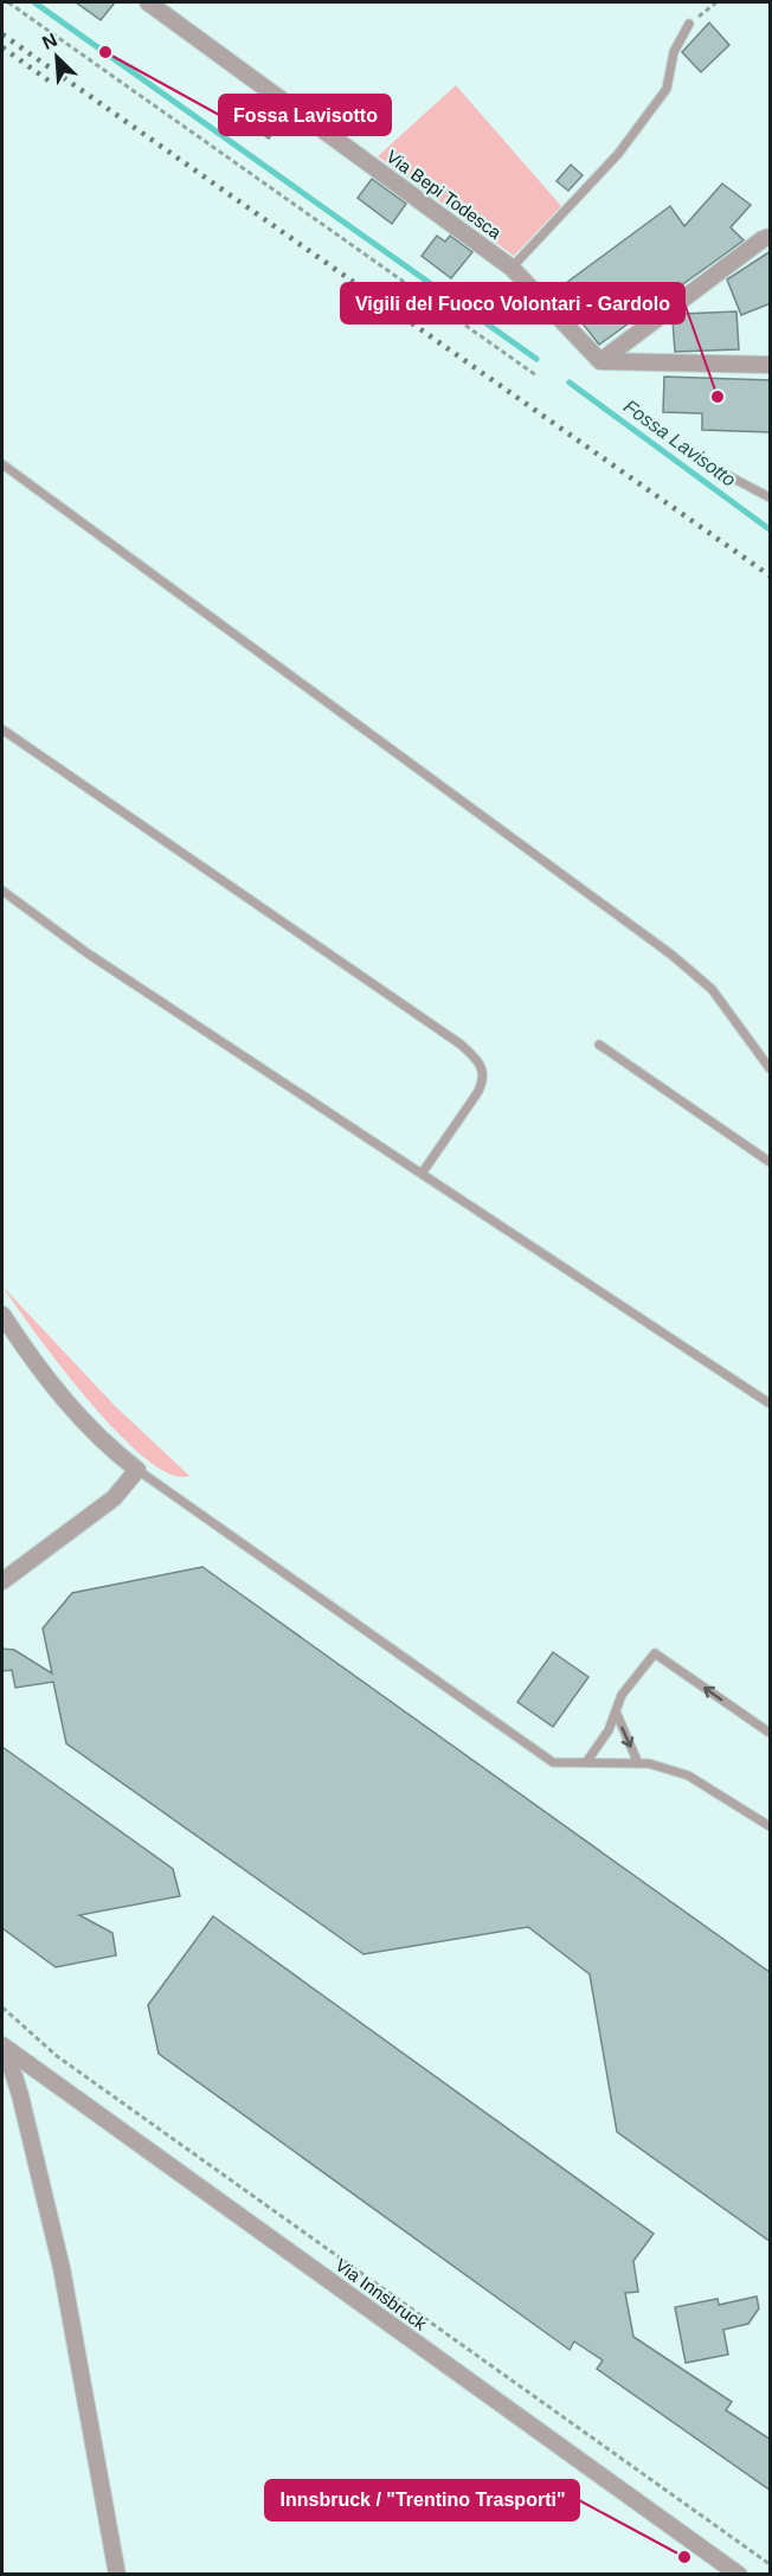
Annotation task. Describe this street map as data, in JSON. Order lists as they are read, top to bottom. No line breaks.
{"streets":{"street":["Via Bepi Todesca","Via Innsbruck"]},"water":["Fossa Lavisotto"],"places":["Fossa Lavisotto","Vigili del Fuoco Volontari - Gardolo","Innsbruck / \"Trentino Trasporti\""],"north":"top left"}
